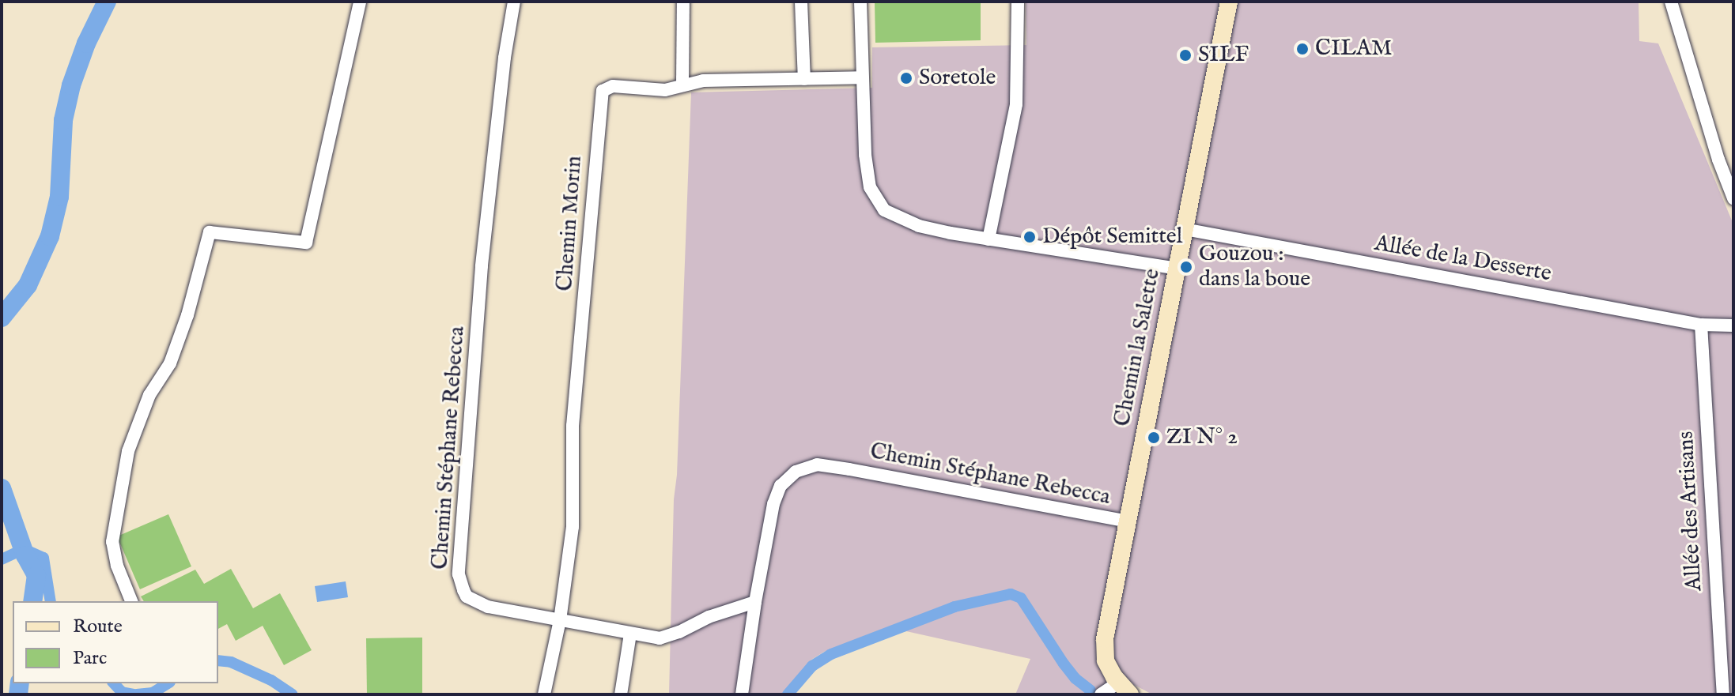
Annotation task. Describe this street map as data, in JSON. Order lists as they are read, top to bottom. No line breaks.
{"streets":{"street":["Chemin Morin","Allée de la Desserte","Chemin la Salette","Chemin Stéphane Rebecca","Allée des Artisans"]},"crossings":[["Chemin Morin","Chemin Stéphane Rebecca"],["Allée de la Desserte","Chemin la Salette"],["Allée de la Desserte","Allée des Artisans"],["Chemin la Salette","Chemin Stéphane Rebecca"]],"places":["CILAM","SILF","Soretole","Dépôt Semittel","Gouzou : dans la boue","ZI N° 2"],"legend":["Route","Parc"]}
